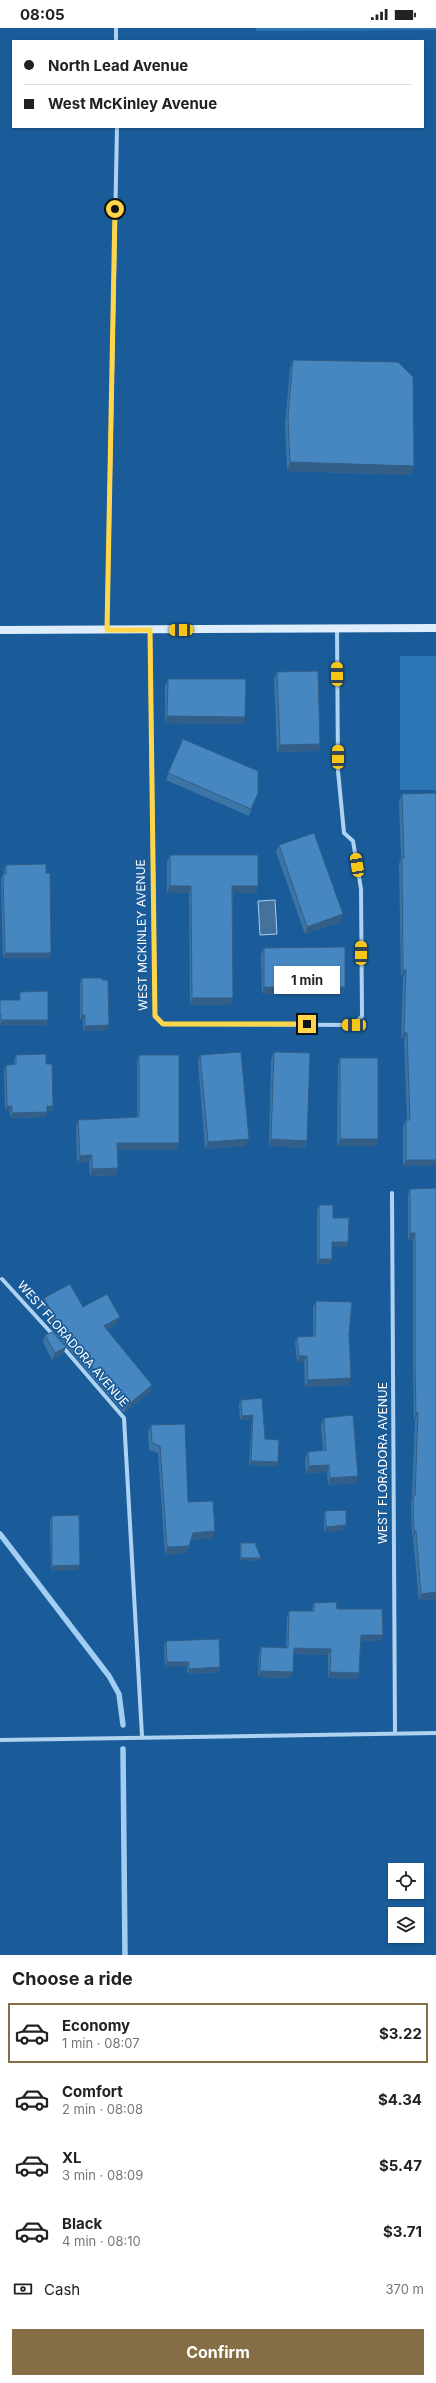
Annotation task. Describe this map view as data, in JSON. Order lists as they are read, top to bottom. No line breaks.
{"streets":{"street":["WEST MCKINLEY AVENUE","WEST FLORADORA AVENUE"]},"page":{"status":"08:05","banner":["North Lead Avenue","West McKinley Avenue"],"bubble":"1 min","heading":"Choose a ride","list":[{"name":"Economy","note":"1 min · 08:07","value":"$3.22"},{"name":"Comfort","note":"2 min · 08:08","value":"$4.34"},{"name":"XL","note":"3 min · 08:09","value":"$5.47"},{"name":"Black","note":"4 min · 08:10","value":"$3.71"}],"pay":["Cash","370 m"],"buttons":"Confirm"}}
